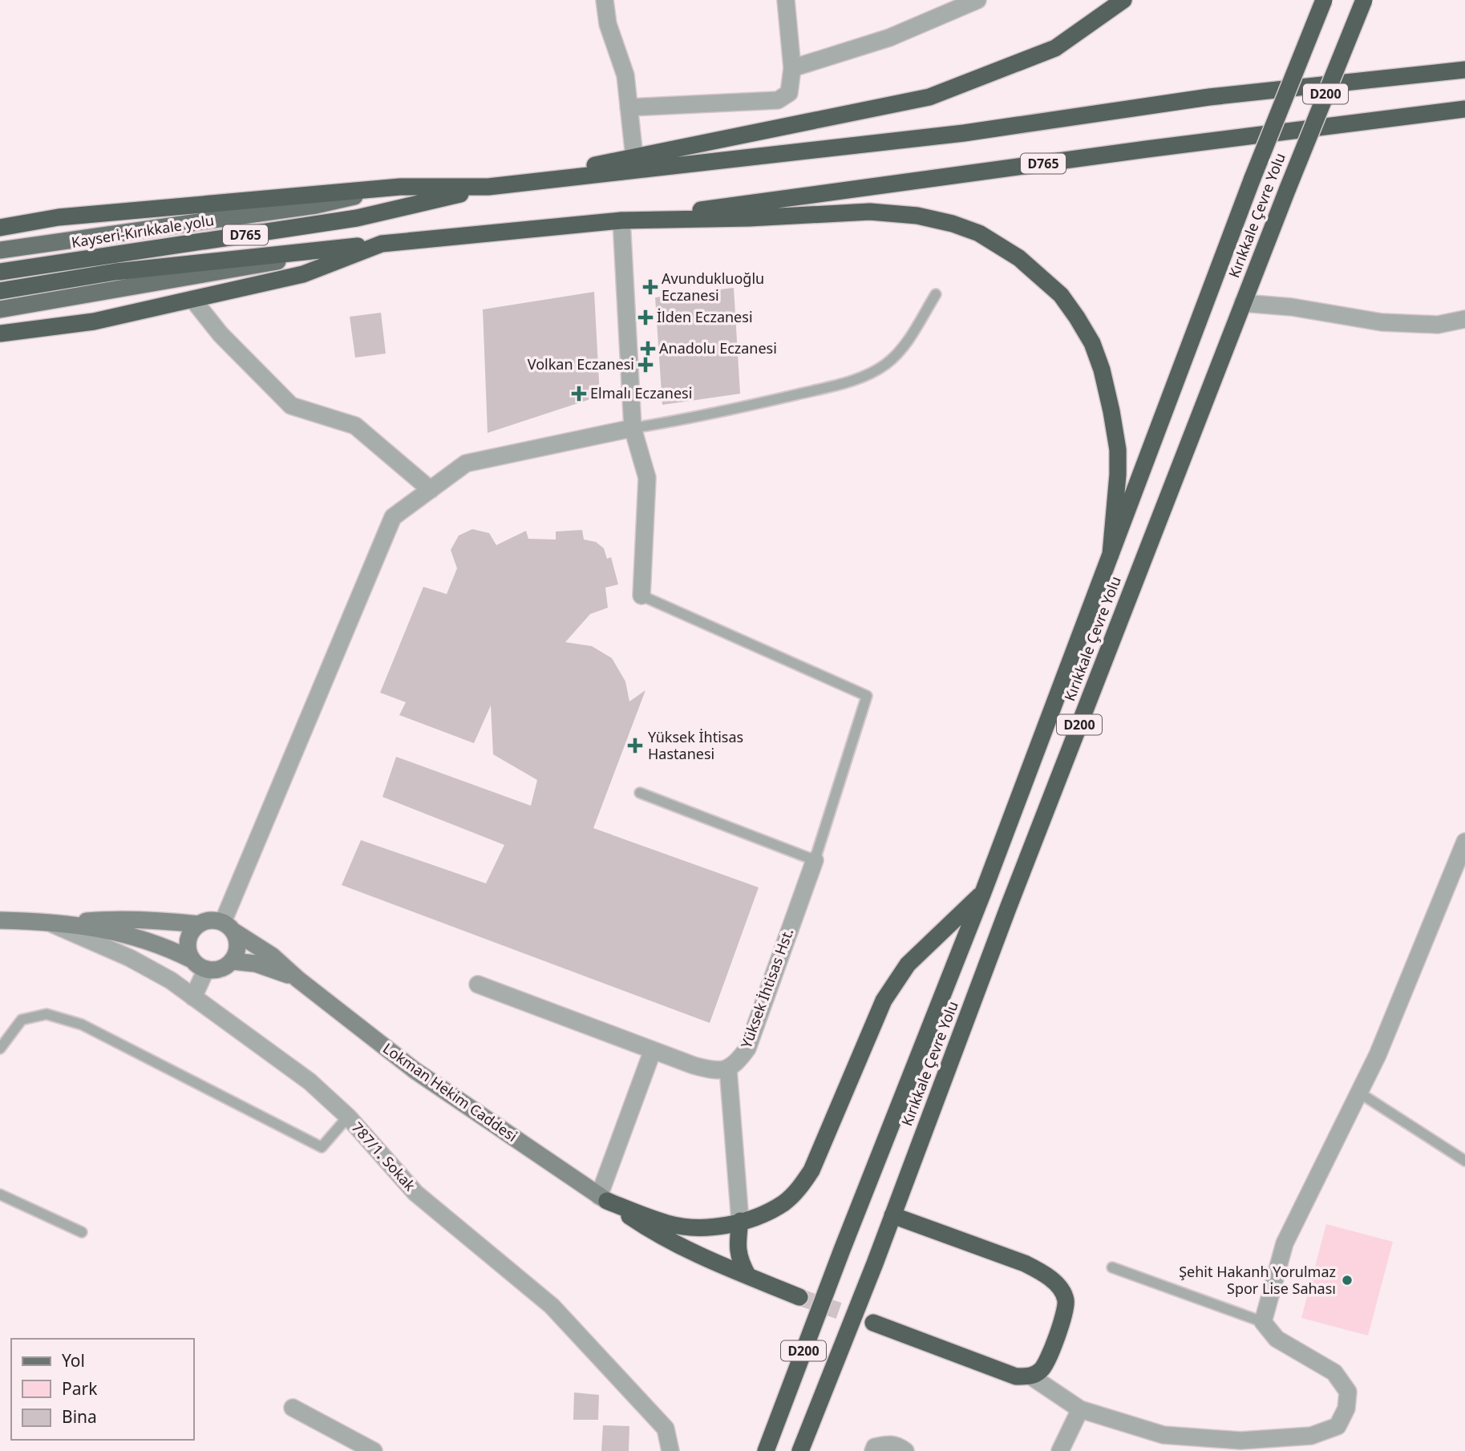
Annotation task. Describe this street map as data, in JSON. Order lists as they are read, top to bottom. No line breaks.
{"streets":{"highway":["D200","D765","Kırıkkale Çevre Yolu","Kayseri-Kırıkkale yolu"],"street":["Yüksek İhtisas Hst.","Lokman Hekim Caddesi","787/1. Sokak"]},"crossings":[["D765","Kayseri-Kırıkkale yolu"]],"places":{"health":["Avundukluoğlu Eczanesi","İlden Eczanesi","Anadolu Eczanesi","Volkan Eczanesi","Elmalı Eczanesi","Yüksek İhtisas Hastanesi"],"other":["Şehit Hakanh Yorulmaz Spor Lise Sahası"]},"legend":["Yol","Park","Bina"]}
